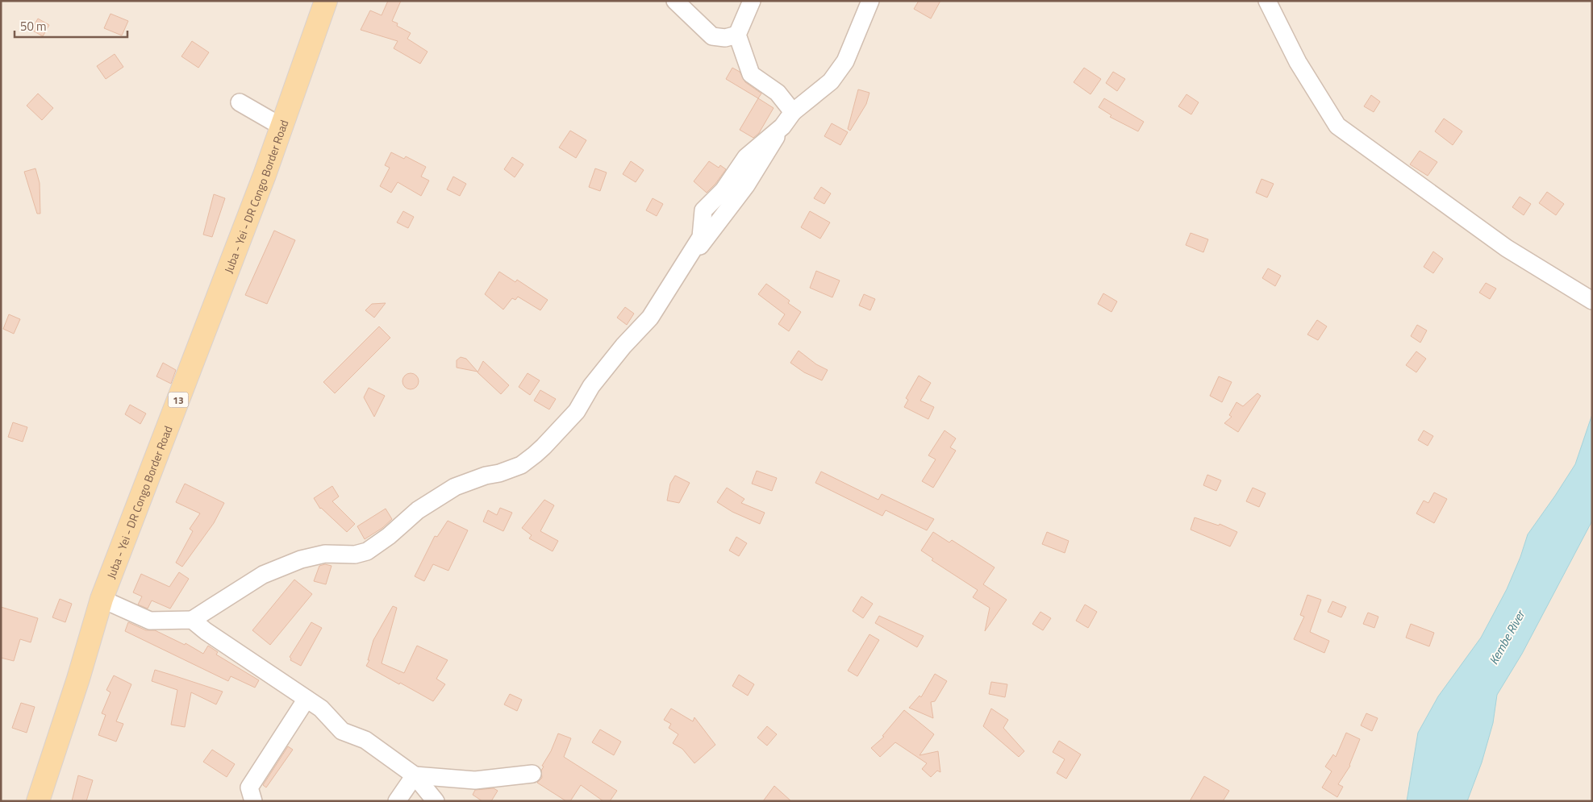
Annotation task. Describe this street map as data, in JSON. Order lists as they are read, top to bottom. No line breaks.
{"streets":{"main road":["Juba - Yei - DR Congo Border Road","13"]},"water":["Kembe River"],"scale_bar":"50 m"}
